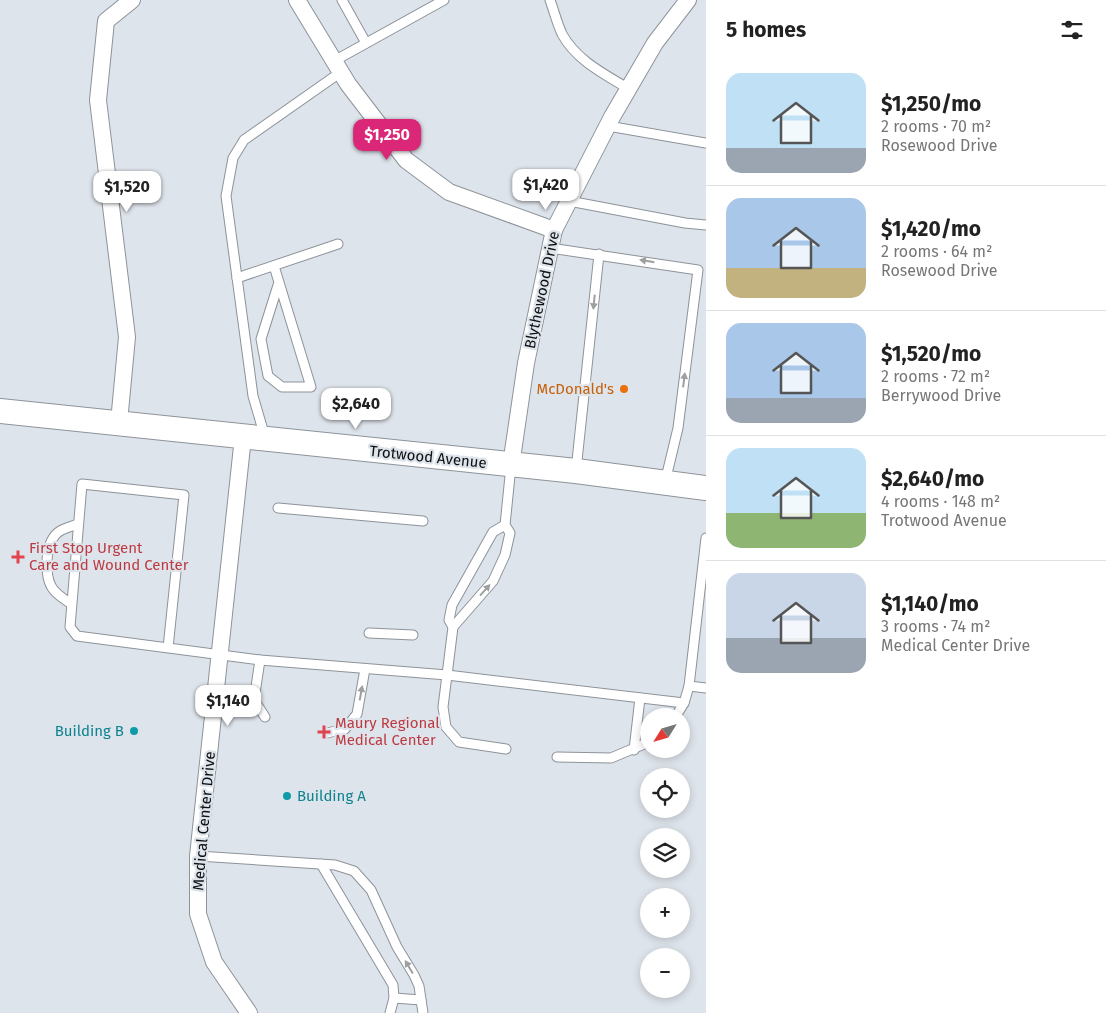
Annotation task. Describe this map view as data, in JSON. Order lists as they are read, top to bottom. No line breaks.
{"streets":{"main road":["Trotwood Avenue"],"street":["Blythewood Drive","Medical Center Drive"]},"crossings":[["Blythewood Drive","Trotwood Avenue"],["Trotwood Avenue","Medical Center Drive"]],"places":{"other":["McDonald's","Building B","Building A"],"health":["First Stop Urgent Care and Wound Center","Maury Regional Medical Center"]},"north":"bottom left","page":{"heading":"5 homes","list":[{"name":"$1,250/mo","note":"2 rooms · 70 m² · Rosewood Drive"},{"name":"$1,420/mo","note":"2 rooms · 64 m² · Rosewood Drive"},{"name":"$1,520/mo","note":"2 rooms · 72 m² · Berrywood Drive"},{"name":"$2,640/mo","note":"4 rooms · 148 m² · Trotwood Avenue"},{"name":"$1,140/mo","note":"3 rooms · 74 m² · Medical Center Drive"}],"price":["$1,250","$1,420","$1,520","$2,640","$1,140"],"map_buttons":["+","−"]}}
